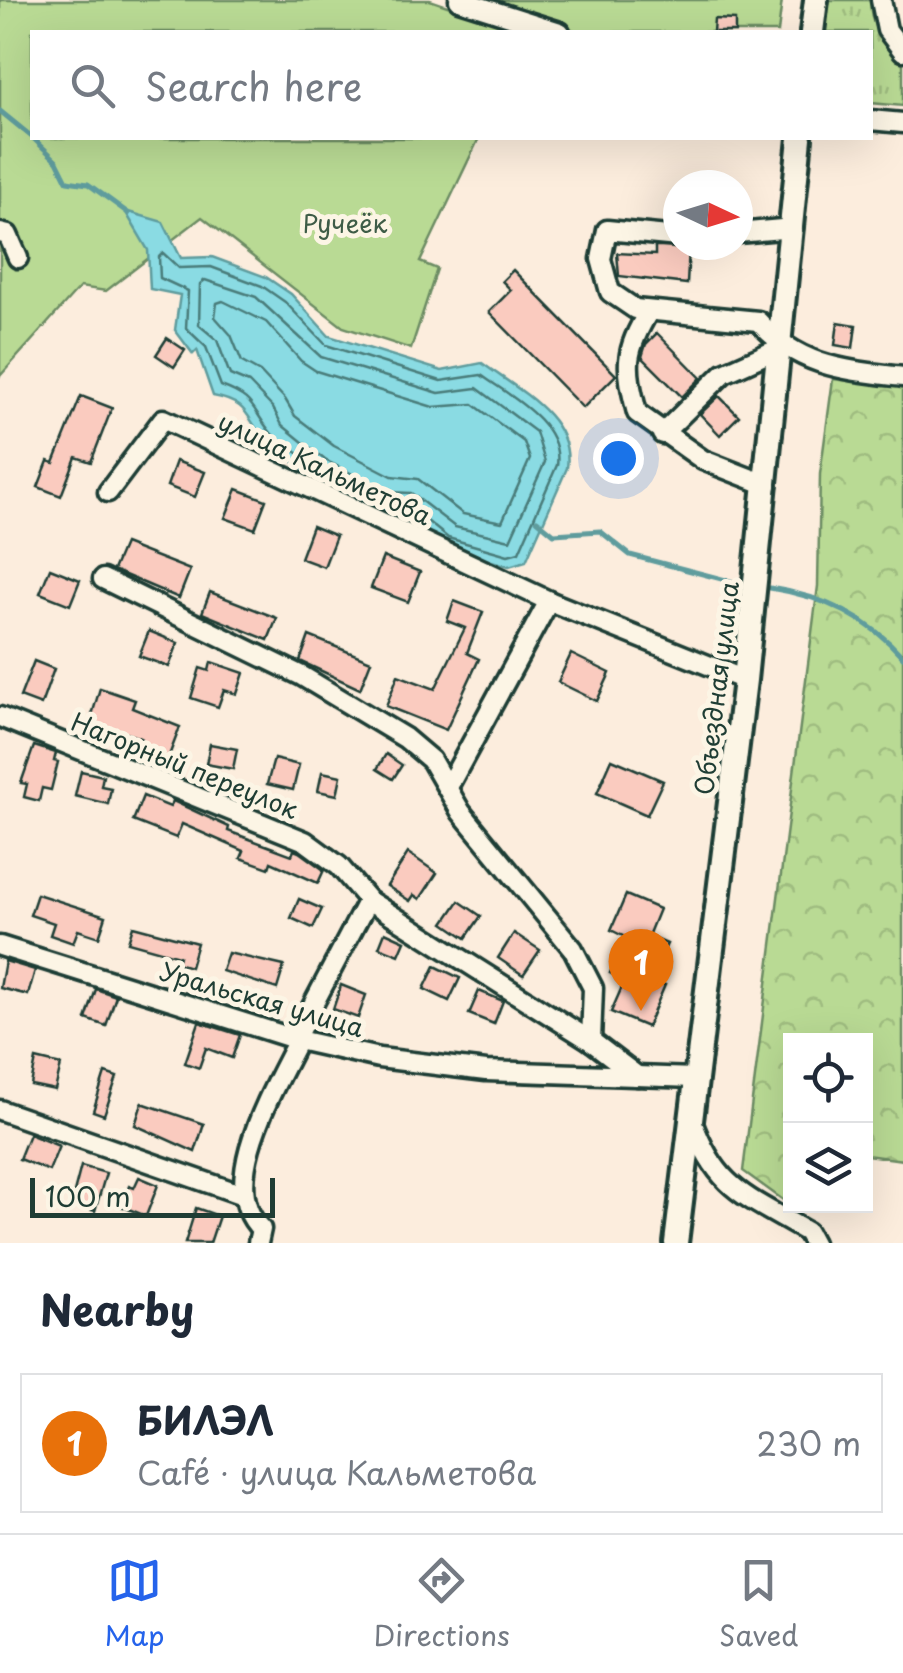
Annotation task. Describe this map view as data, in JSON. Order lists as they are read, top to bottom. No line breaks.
{"streets":{"main road":["Объездная улица"],"street":["улица Кальметова","Нагорный переулок","Уральская улица"]},"crossings":[["улица Кальметова","Объездная улица"],["Объездная улица","Уральская улица"],["Нагорный переулок","Уральская улица"]],"parks":["Ручеёк"],"scale_bar":"100 m","north":"right","page":{"search":"Search here","pins":"1","scale":"100 m","heading":"Nearby","list":[{"mark":"1","name":"БИЛЭЛ","note":"Café · улица Кальметова","value":"230 m"}],"nav":["Map","Directions","Saved"]}}
